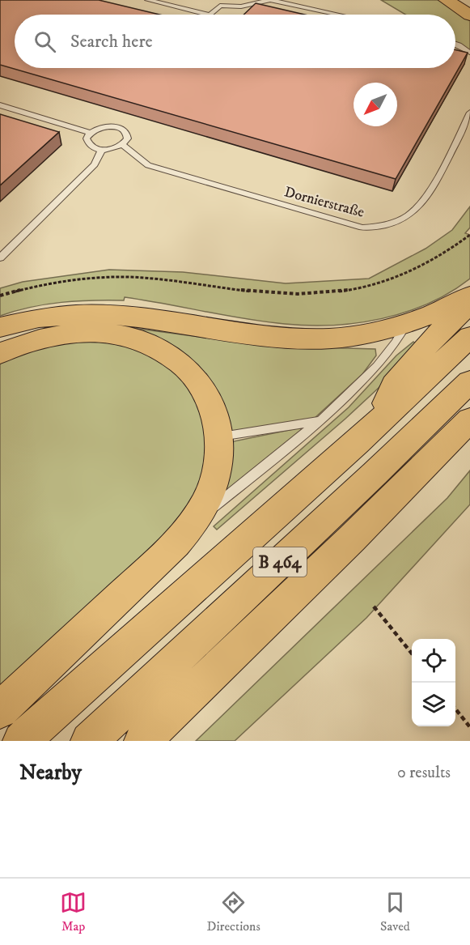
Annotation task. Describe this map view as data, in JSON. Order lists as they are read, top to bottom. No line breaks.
{"streets":{"highway":["B 464"],"lane":["Dornierstraße"]},"north":"bottom left","page":{"search":"Search here","heading":["Nearby","0 results"],"nav":["Map","Directions","Saved"]}}
